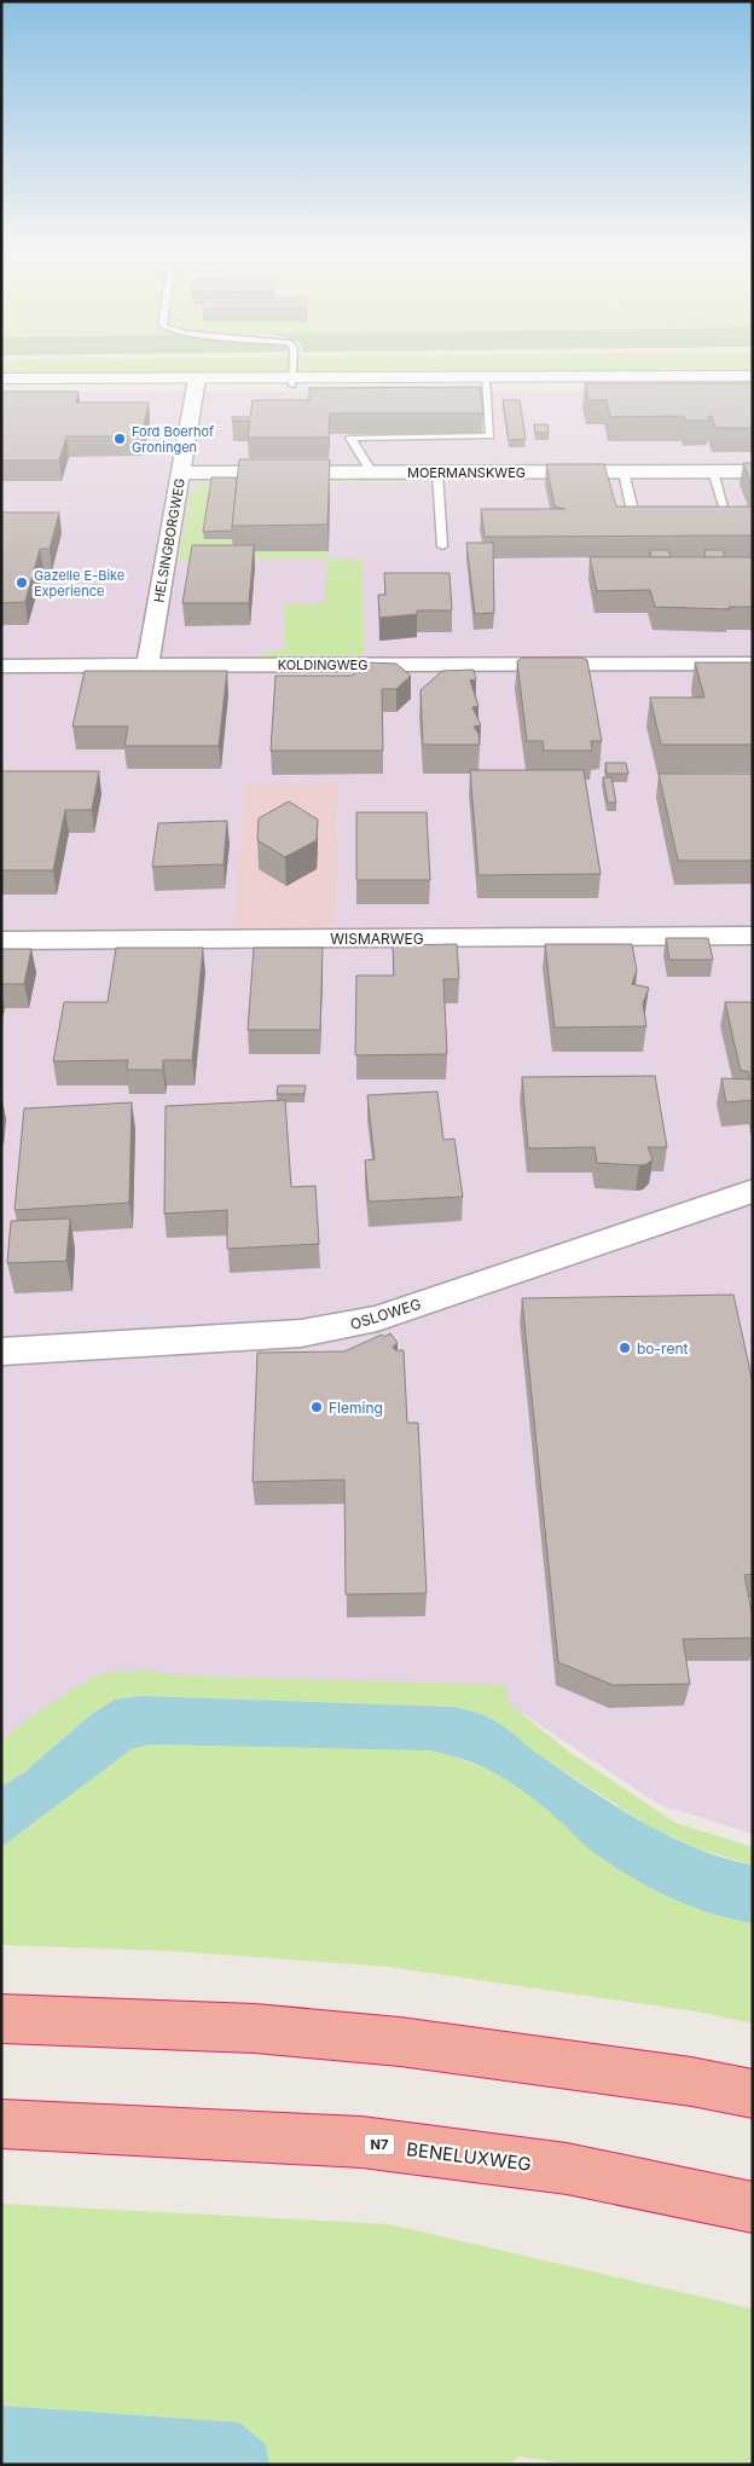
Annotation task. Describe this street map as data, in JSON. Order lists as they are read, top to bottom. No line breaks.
{"streets":{"highway":["N7","BENELUXWEG"],"street":["MOERMANSKWEG","HELSINGBORGWEG","KOLDINGWEG","WISMARWEG","OSLOWEG"]},"crossings":[["MOERMANSKWEG","HELSINGBORGWEG"],["HELSINGBORGWEG","KOLDINGWEG"]],"places":["Ford Boerhof Groningen","Gazelle E-Bike Experience","bo-rent","Fleming"]}
